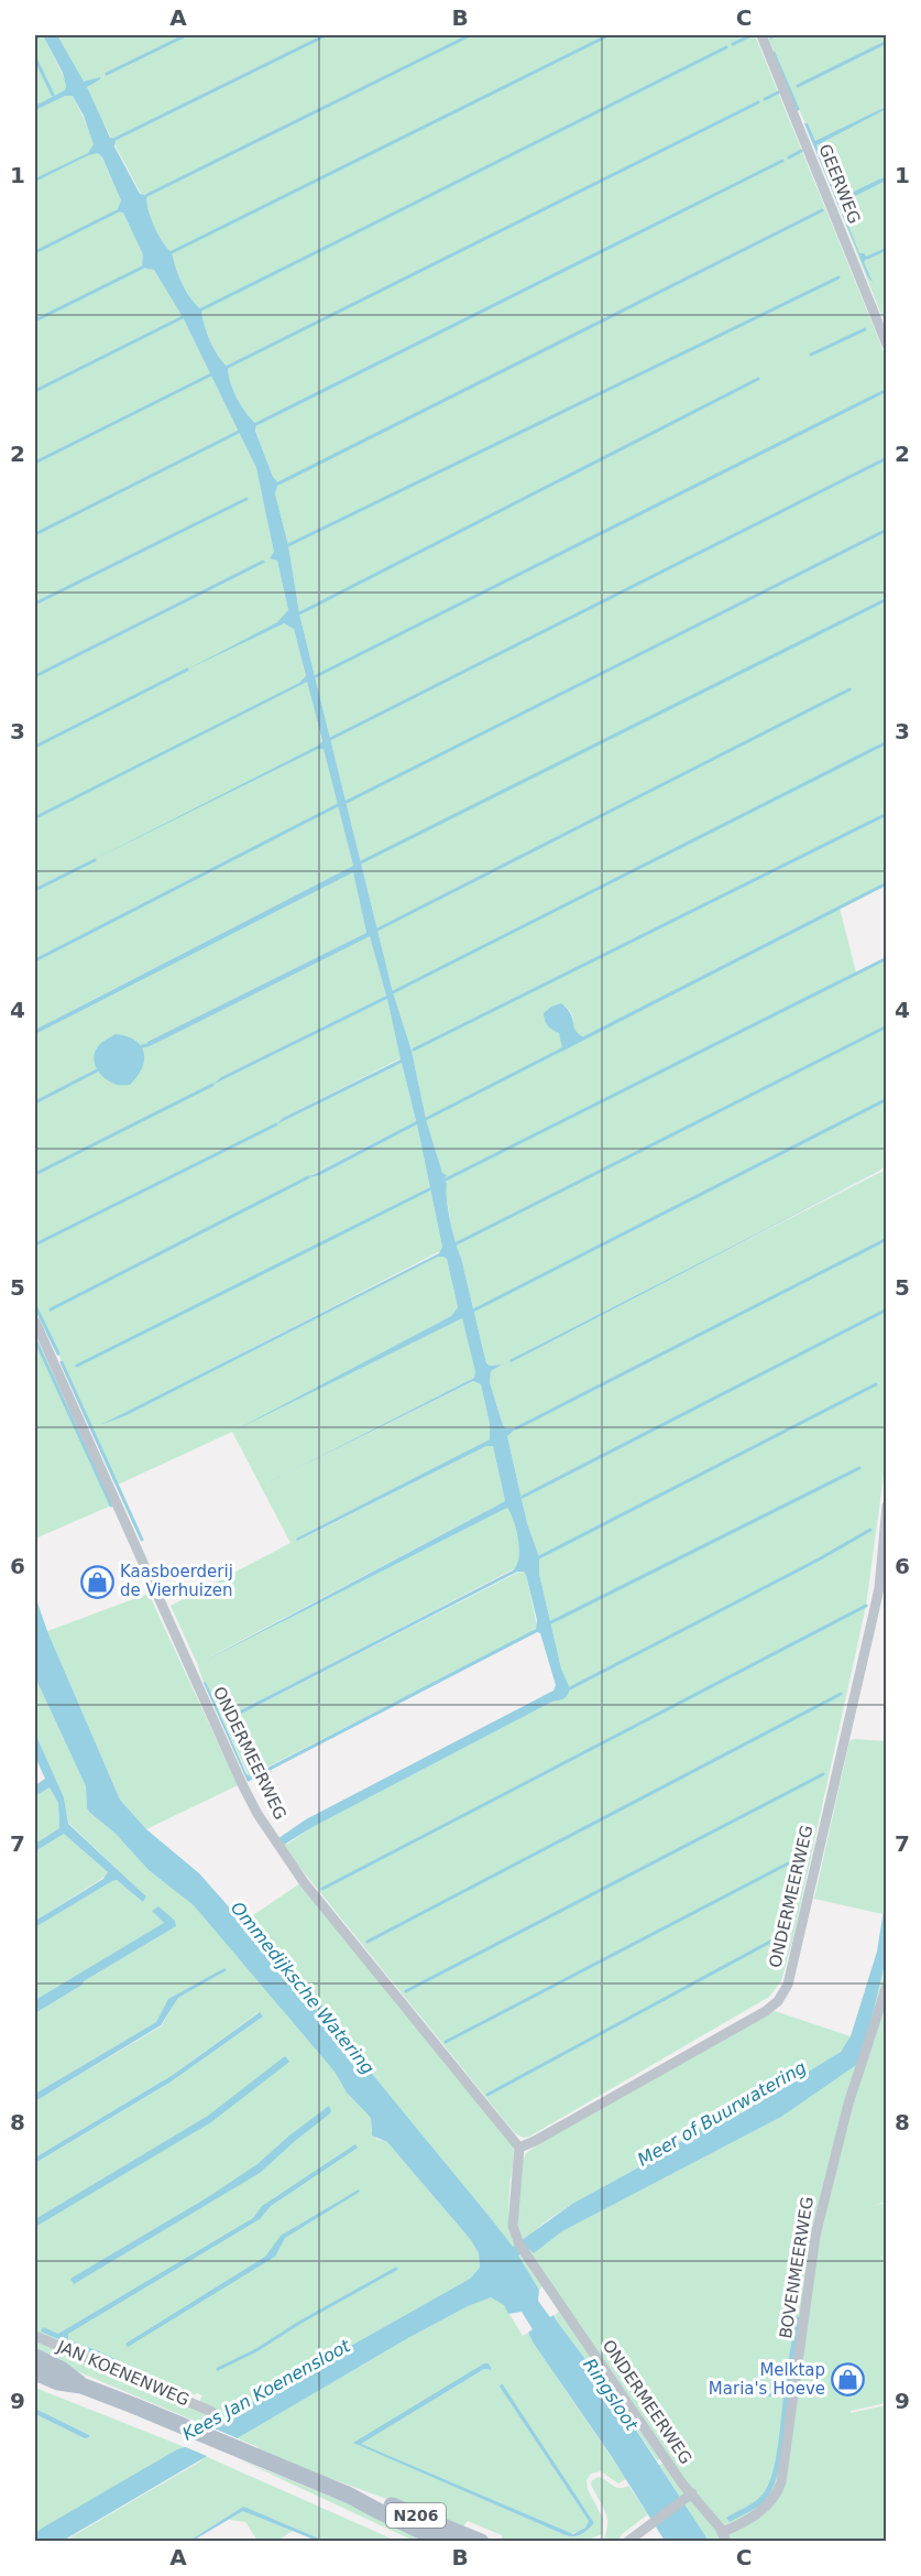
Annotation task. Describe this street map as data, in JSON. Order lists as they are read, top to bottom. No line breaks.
{"streets":{"main road":["JAN KOENENWEG","N206"],"street":["GEERWEG","ONDERMEERWEG","BOVENMEERWEG"]},"crossings":[["ONDERMEERWEG","BOVENMEERWEG"]],"water":["Ommedijksche Watering","Meer of Buurwatering","Kees Jan Koenensloot","Ringsloot"],"places":{"shop":["Kaasboerderij de Vierhuizen","Melktap Maria's Hoeve"]},"grid":{"columns":["A","B","C"],"rows":["1","2","3","4","5","6","7","8","9"]}}
